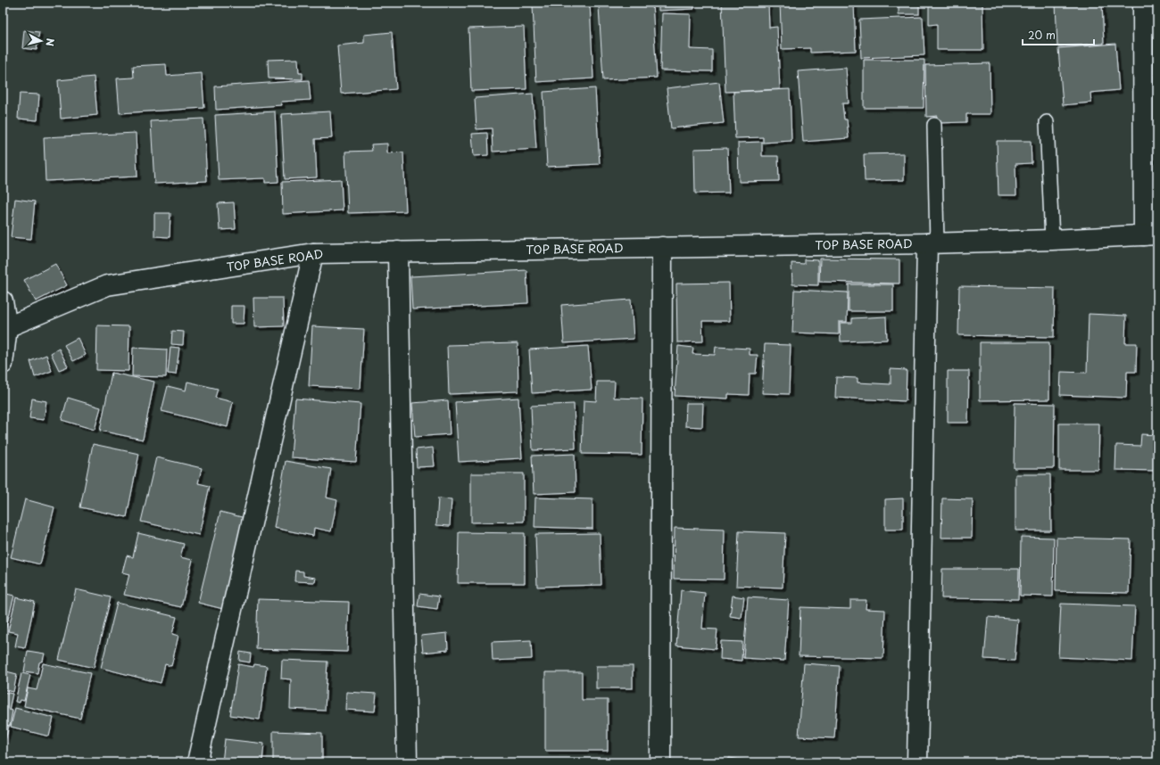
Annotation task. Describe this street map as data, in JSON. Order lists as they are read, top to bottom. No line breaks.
{"streets":{"street":["TOP BASE ROAD"]},"scale_bar":"20 m","north":"right"}
